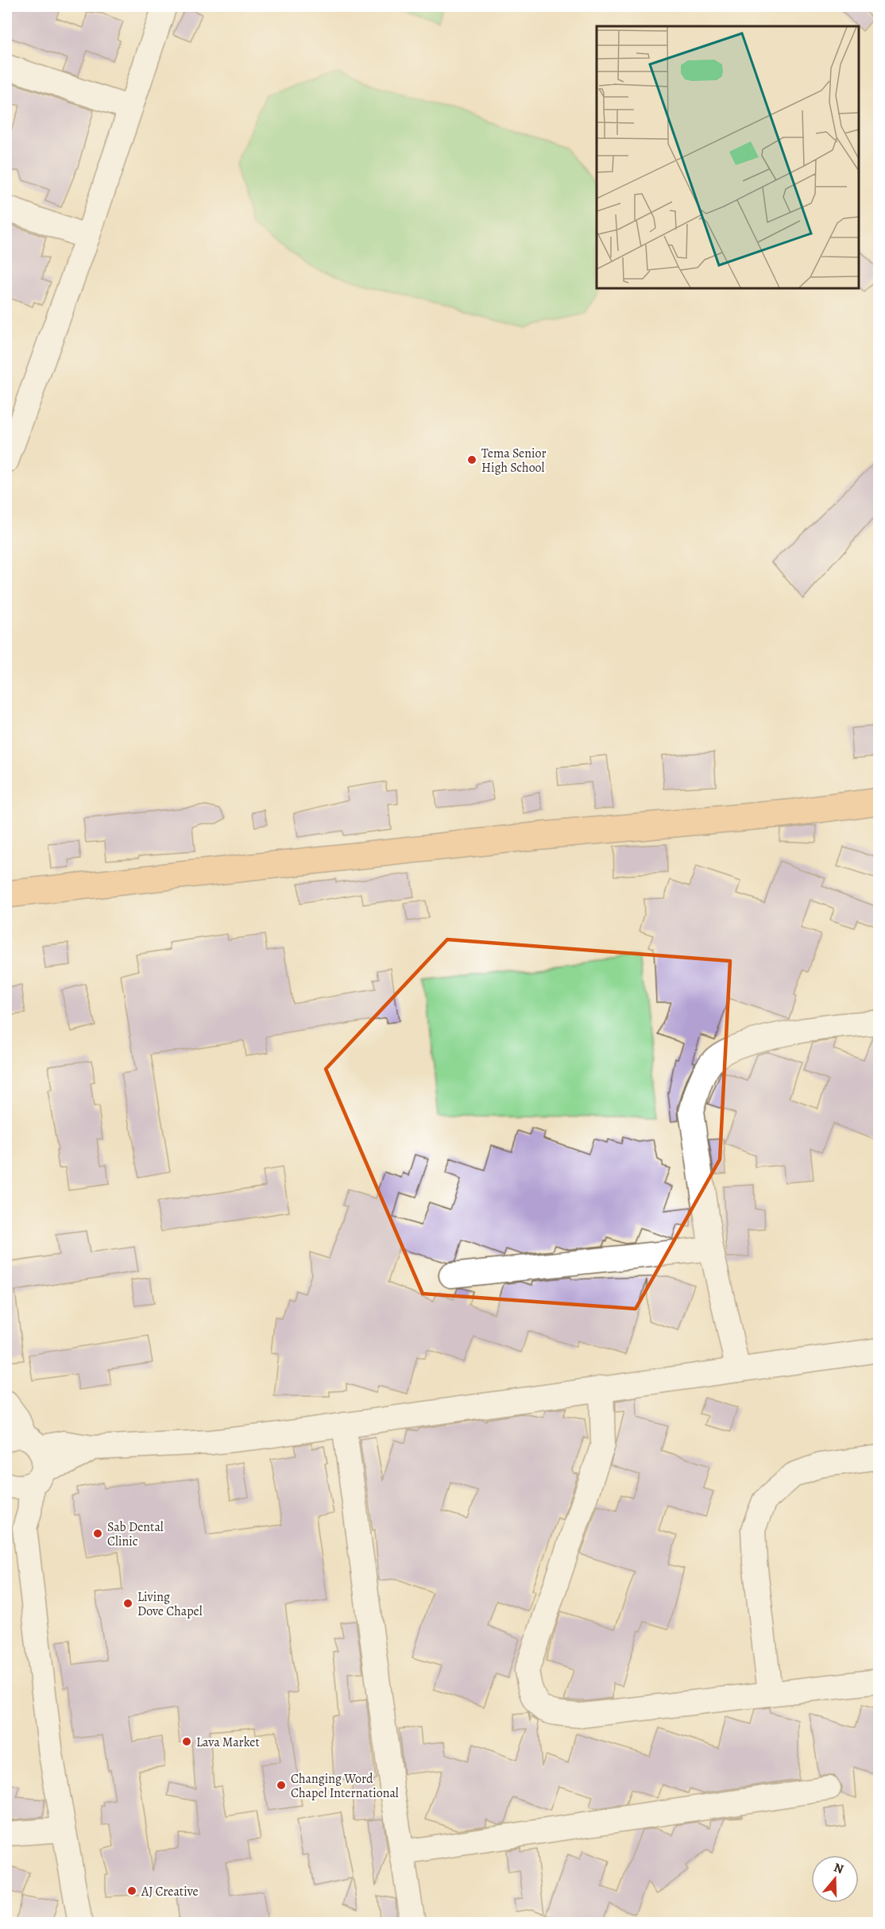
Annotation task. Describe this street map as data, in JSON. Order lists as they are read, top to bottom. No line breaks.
{"places":["Tema Senior High School","Sab Dental Clinic","Living Dove Chapel","Lava Market","Changing Word Chapel International","AJ Creative"],"north":"top"}
